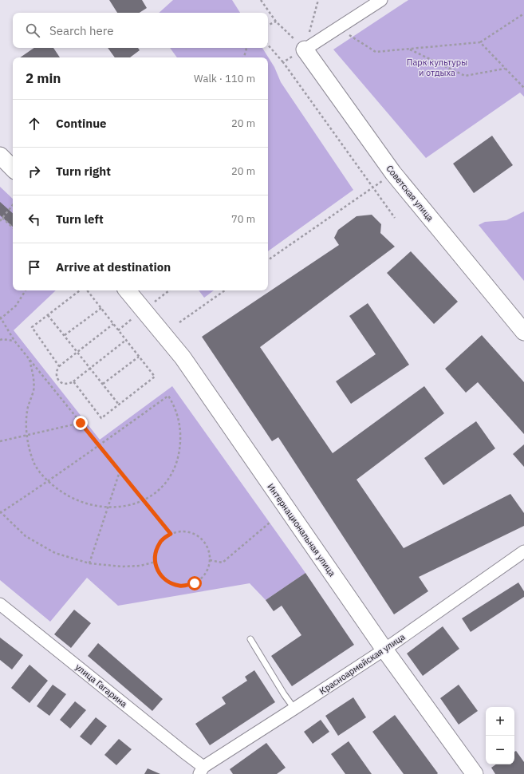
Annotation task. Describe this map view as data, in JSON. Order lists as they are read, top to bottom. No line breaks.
{"streets":{"main road":["Советская улица","Интернациональная улица"],"street":["Красноармейская улица","улица Гагарина"]},"crossings":[["Интернациональная улица","Красноармейская улица"],["Красноармейская улица","улица Гагарина"]],"parks":["Парк культуры и отдыха"],"page":{"search":"Search here","heading":["2 min","Walk · 110 m"],"list":[["Continue","20 m"],["Turn right","20 m"],["Turn left","70 m"],"Arrive at destination"],"map_buttons":["+","−"]}}
